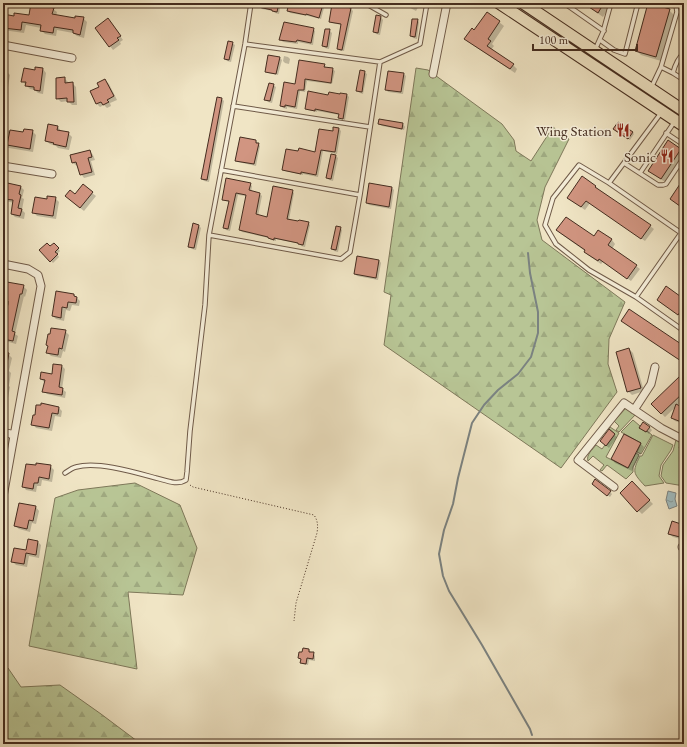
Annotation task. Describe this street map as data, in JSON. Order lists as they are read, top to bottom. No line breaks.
{"places":{"restaurant":["Wing Station","Sonic"]},"scale_bar":"100 m"}
